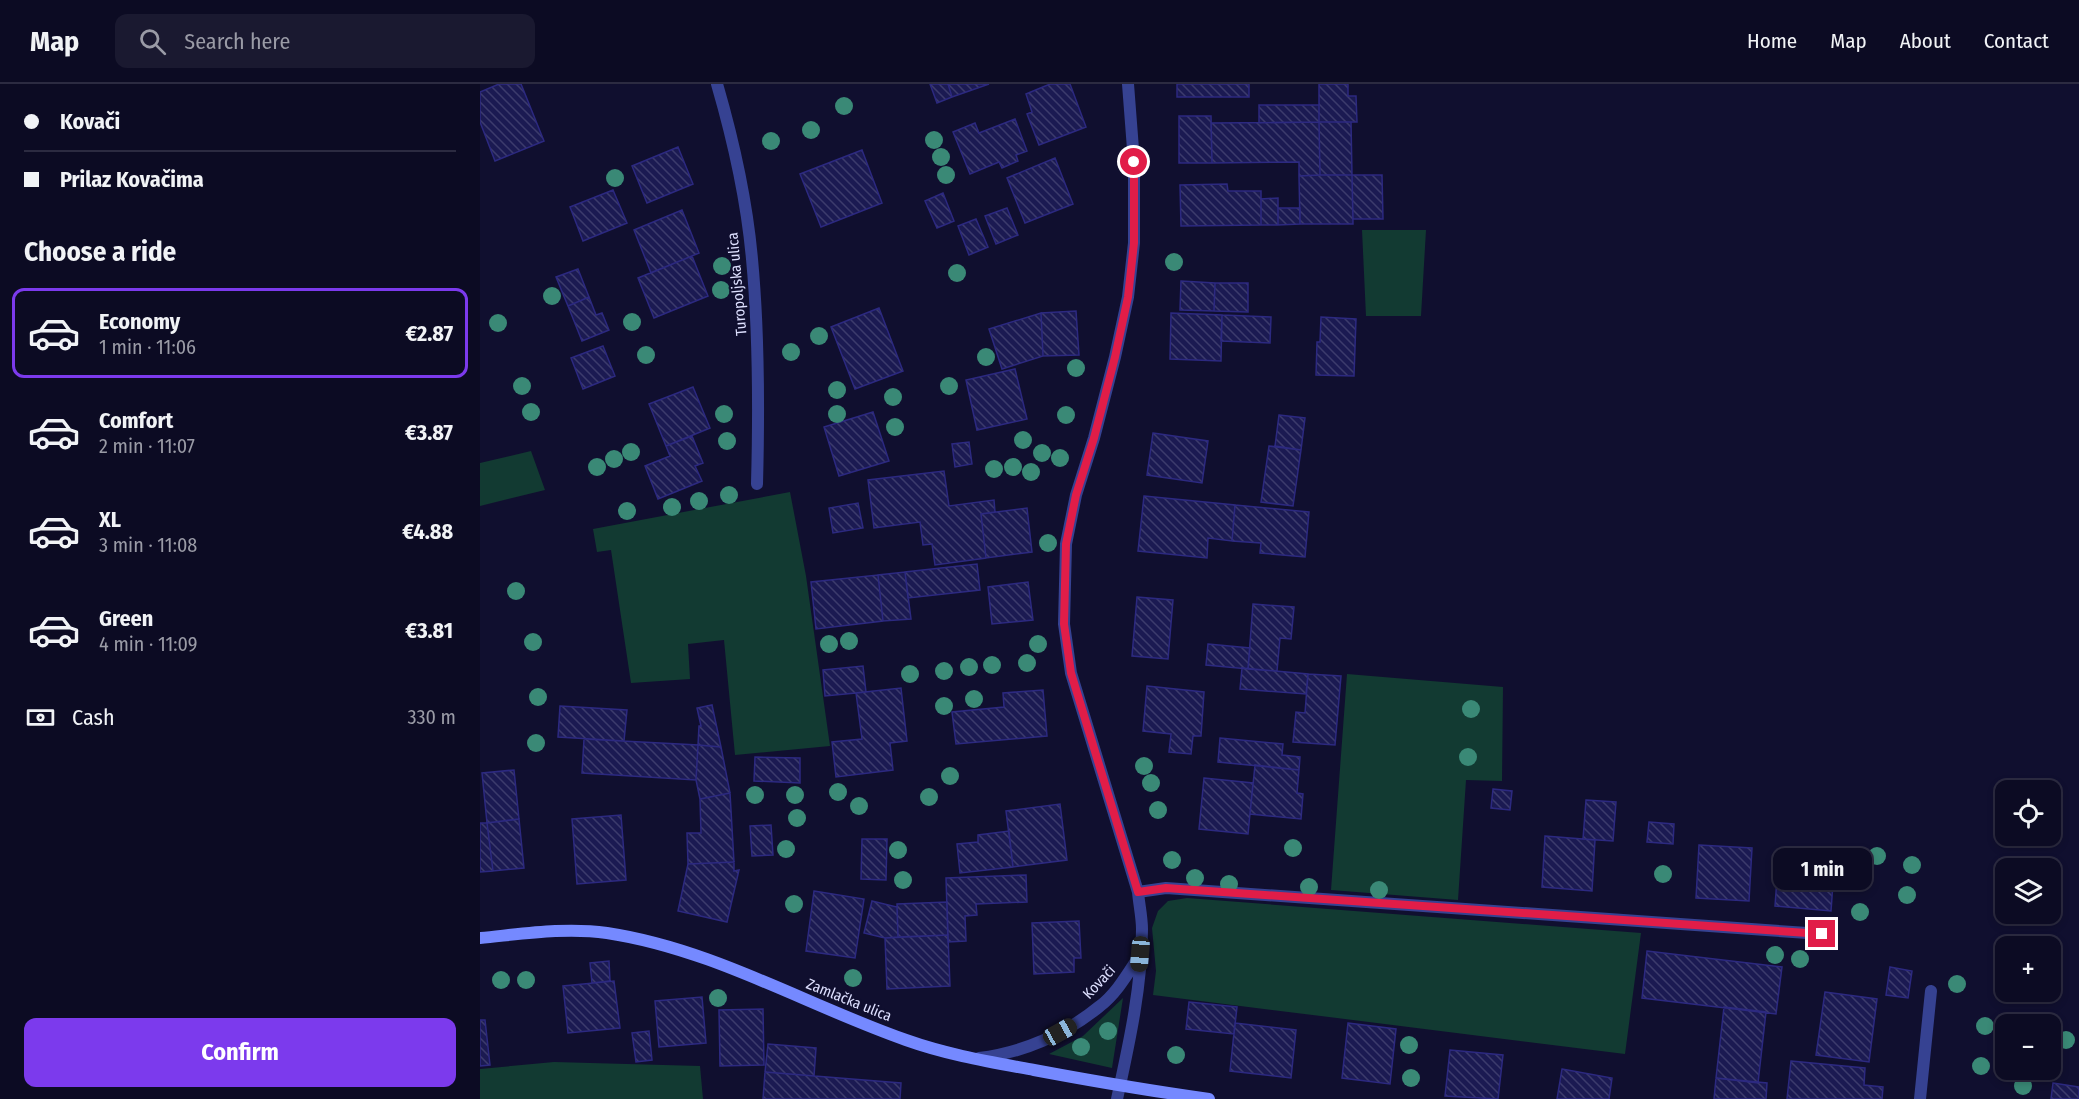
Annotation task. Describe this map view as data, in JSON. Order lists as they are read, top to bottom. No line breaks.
{"streets":{"street":["Turopoljska ulica","Kovači","Zamlačka ulica"]},"crossings":[["Kovači","Zamlačka ulica"]],"page":{"header":"Map","search":"Search here","nav":["Home","Map","About","Contact"],"banner":["Kovači","Prilaz Kovačima"],"heading":"Choose a ride","list":[{"name":"Economy","note":"1 min · 11:06","value":"€2.87"},{"name":"Comfort","note":"2 min · 11:07","value":"€3.87"},{"name":"XL","note":"3 min · 11:08","value":"€4.88"},{"name":"Green","note":"4 min · 11:09","value":"€3.81"}],"pay":["Cash","330 m"],"map_buttons":["+","−"],"bubble":"1 min","buttons":"Confirm"}}
